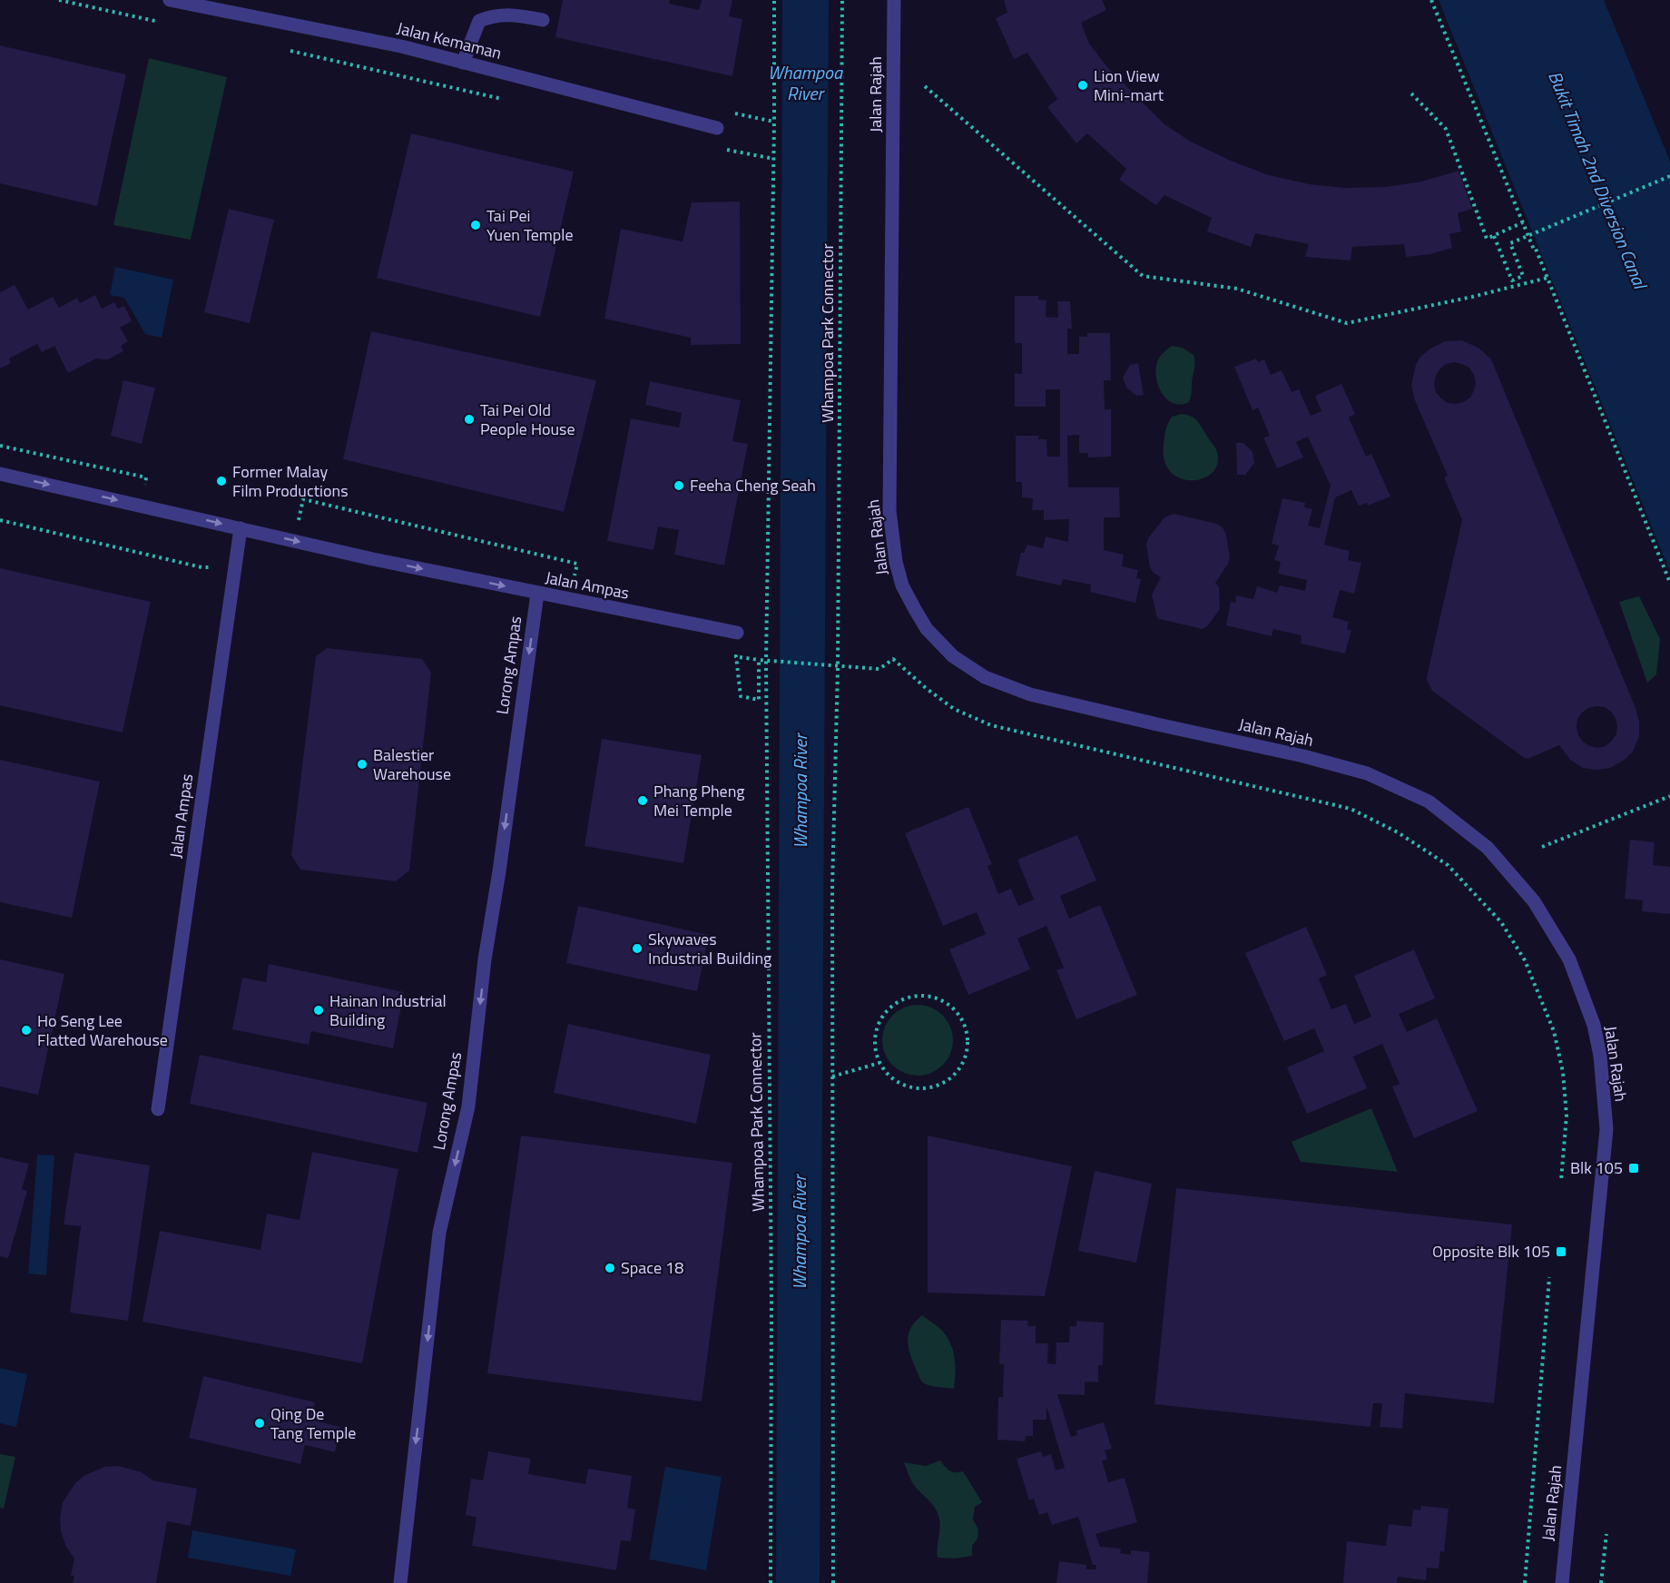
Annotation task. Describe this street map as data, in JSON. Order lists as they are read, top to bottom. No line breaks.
{"streets":{"street":["Jalan Kemaman","Jalan Rajah","Jalan Ampas","Lorong Ampas"],"path":["Whampoa Park Connector"]},"crossings":[["Jalan Ampas","Lorong Ampas"]],"one_way":["Jalan Ampas","Lorong Ampas"],"water":["Whampoa River","Bukit Timah 2nd Diversion Canal"],"places":{"other":["Lion View Mini-mart","Tai Pei Yuen Temple","Tai Pei Old People House","Former Malay Film Productions","Feeha Cheng Seah","Balestier Warehouse","Phang Pheng Mei Temple","Skywaves Industrial Building","Hainan Industrial Building","Ho Seng Lee Flatted Warehouse","Space 18","Qing De Tang Temple"],"transit":["Blk 105","Opposite Blk 105"]}}
